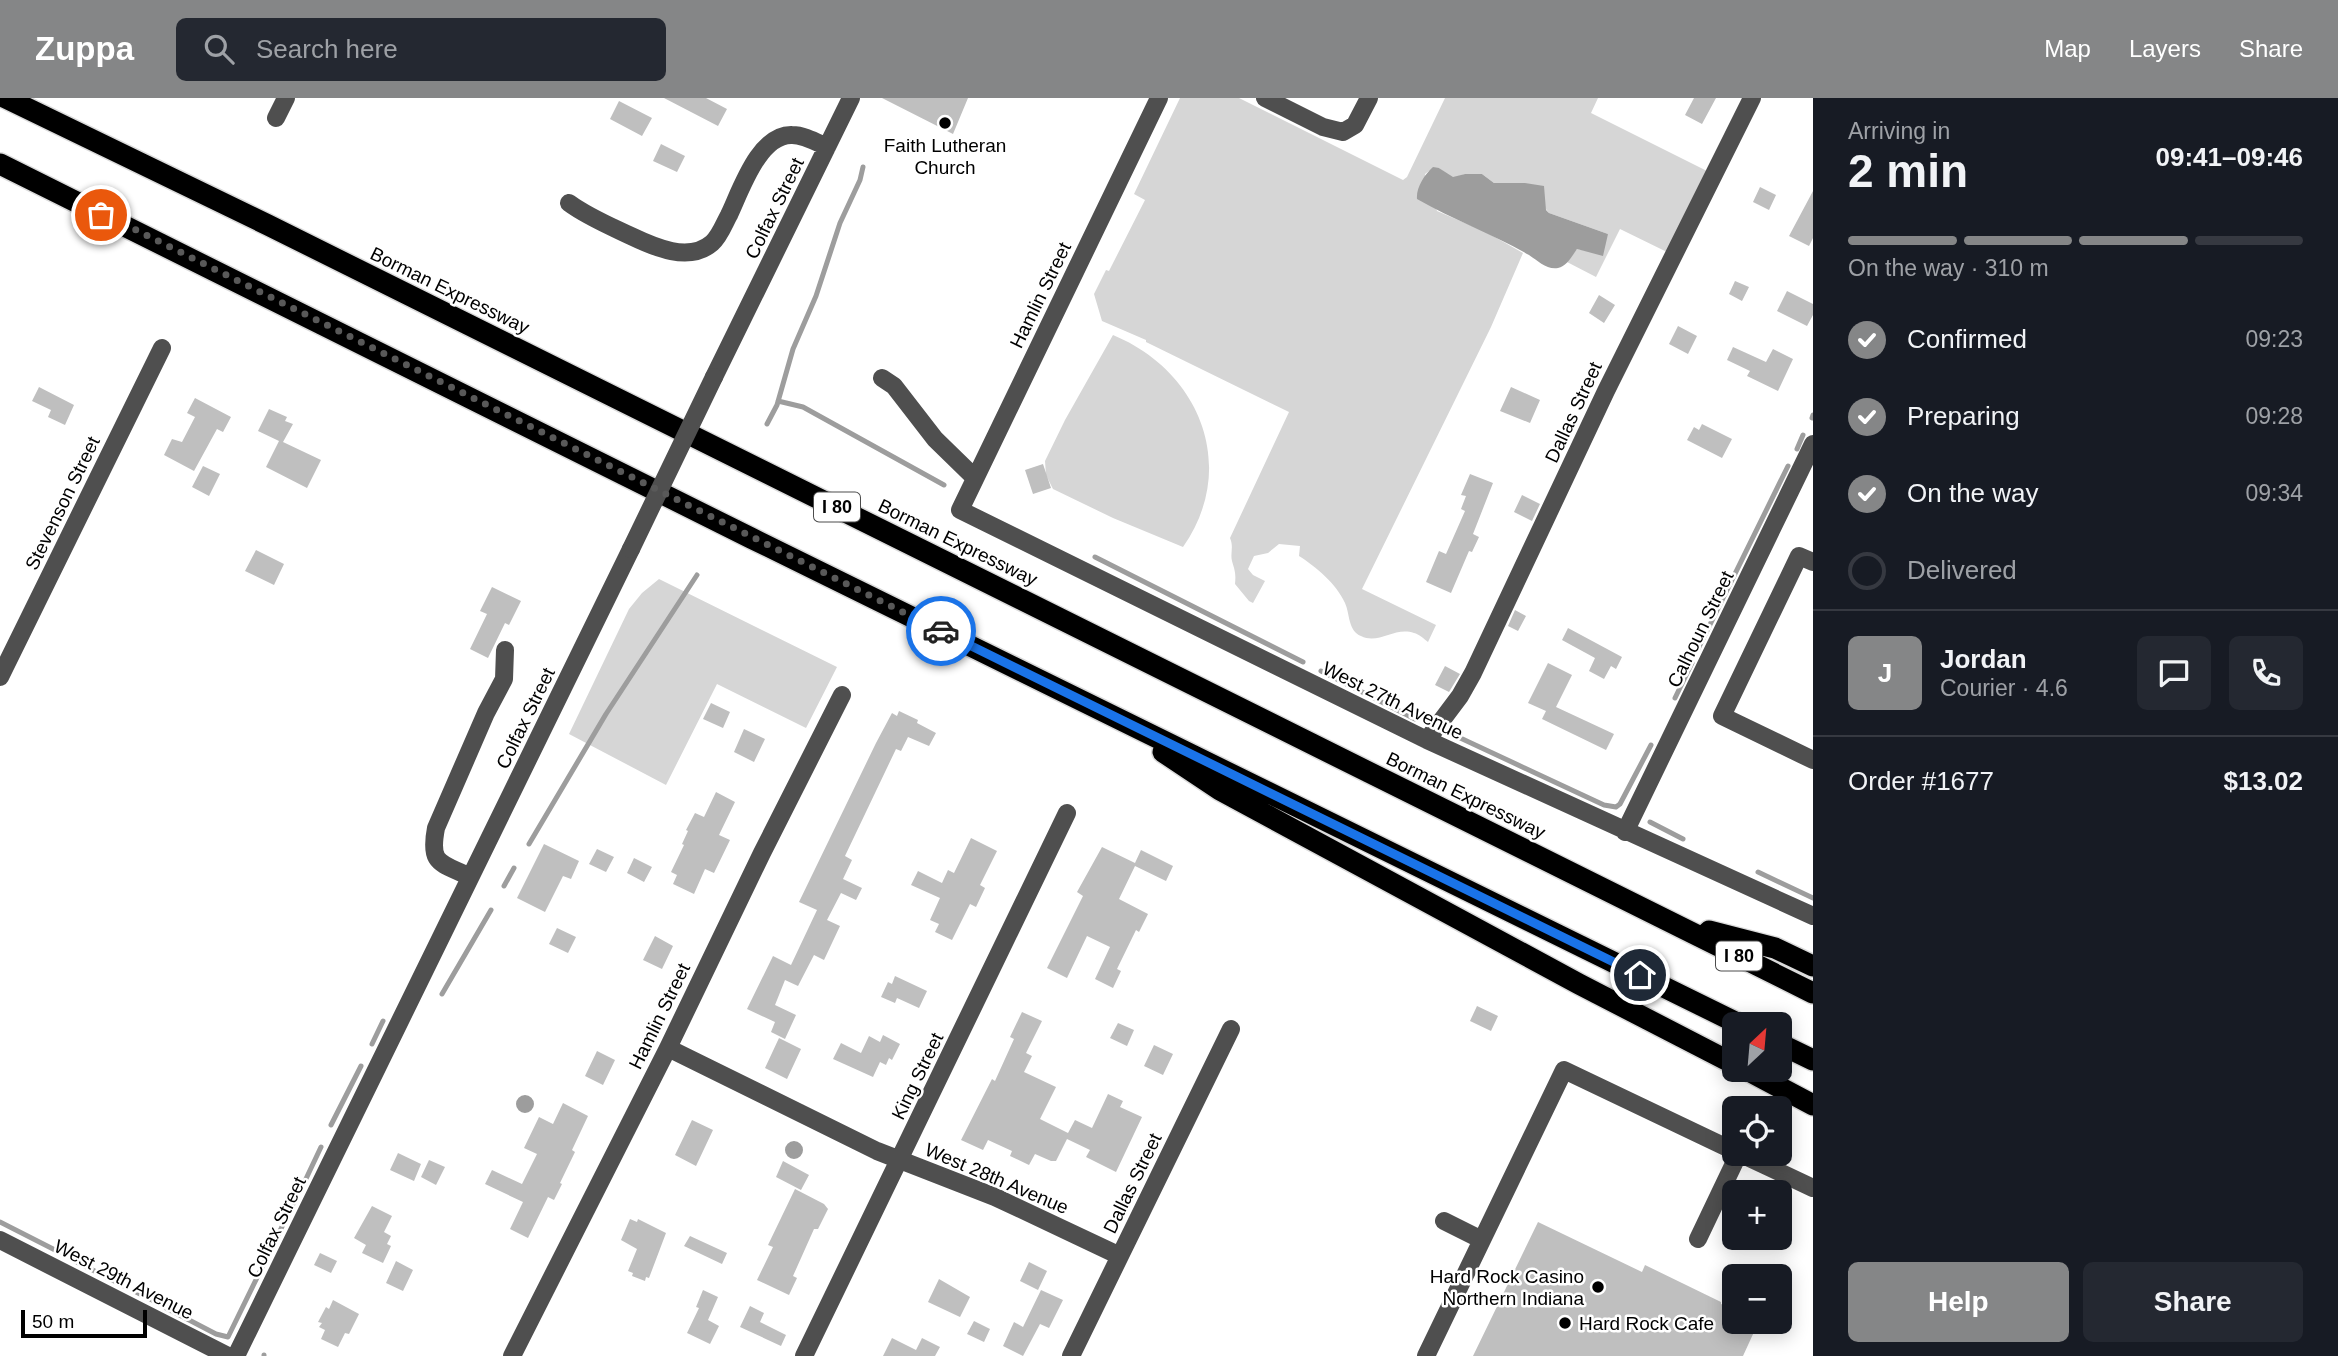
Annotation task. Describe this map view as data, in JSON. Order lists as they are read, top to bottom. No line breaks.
{"streets":{"highway":["Borman Expressway","I 80"],"street":["Colfax Street","Hamlin Street","Dallas Street","Stevenson Street","Calhoun Street","West 27th Avenue","King Street","West 28th Avenue","West 29th Avenue"]},"crossings":[["Hamlin Street","West 27th Avenue"],["Hamlin Street","West 28th Avenue"],["Dallas Street","West 27th Avenue"],["Dallas Street","West 28th Avenue"],["Calhoun Street","West 27th Avenue"],["King Street","West 28th Avenue"]],"places":["Faith Lutheran Church","Hard Rock Casino Northern Indiana","Hard Rock Cafe"],"scale_bar":"50 m","north":"top right","page":{"header":"Zuppa","search":"Search here","nav":["Map","Layers","Share"],"heading":["2 min","Arriving in","09:41–09:46"],"panel":["Jordan","Courier · 4.6","Order #1677","$13.02"],"bar":"On the way · 310 m","list":[["Confirmed","09:23"],["Preparing","09:28"],["On the way","09:34"],"Delivered"],"round":"J","map_buttons":["+","−"],"buttons":["Help","Share"],"scale":"50 m"}}
